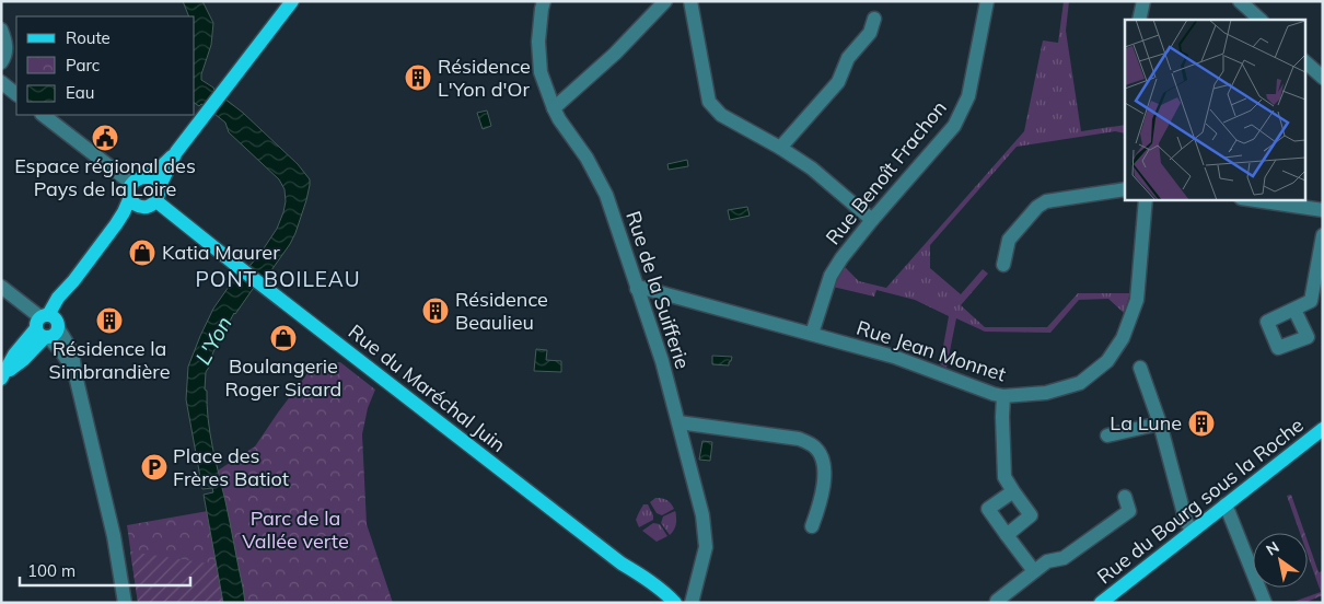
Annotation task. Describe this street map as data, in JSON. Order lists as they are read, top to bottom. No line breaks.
{"streets":{"main road":["Rue du Maréchal Juin","Rue du Bourg sous la Roche"],"street":["Rue Benoît Frachon","Rue de la Suifferie","Rue Jean Monnet"]},"crossings":[["Rue Benoît Frachon","Rue Jean Monnet"],["Rue de la Suifferie","Rue Jean Monnet"]],"districts":["PONT BOILEAU"],"water":["L'Yon"],"parks":["Parc de la Vallée verte"],"places":{"building":["Résidence L'Yon d'Or","Résidence Beaulieu","Résidence la Simbrandière","La Lune"],"public building":["Espace régional des Pays de la Loire"],"shop":["Katia Maurer","Boulangerie Roger Sicard"],"parking":["Place des Frères Batiot"]},"legend":["Route","Parc","Eau"],"scale_bar":"100 m","north":"top left"}
